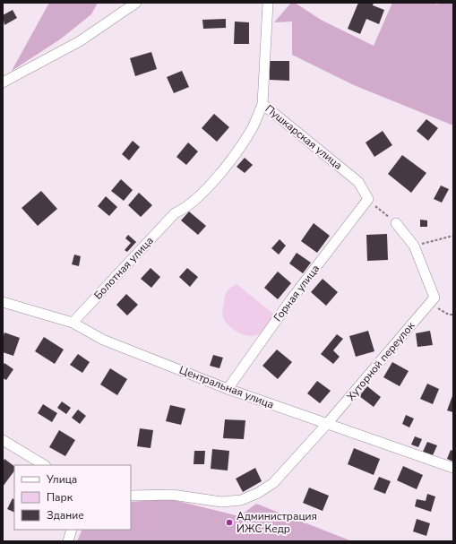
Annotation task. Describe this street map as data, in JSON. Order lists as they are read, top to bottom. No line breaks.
{"streets":{"street":["Пушкарская улица","Болотная улица","Горная улица","Хуторной переулок","Центральная улица"]},"crossings":[["Пушкарская улица","Болотная улица"],["Пушкарская улица","Горная улица"],["Болотная улица","Центральная улица"],["Горная улица","Центральная улица"],["Хуторной переулок","Центральная улица"]],"places":["Администрация ИЖС Кедр"],"legend":["Улица","Парк","Здание"]}
